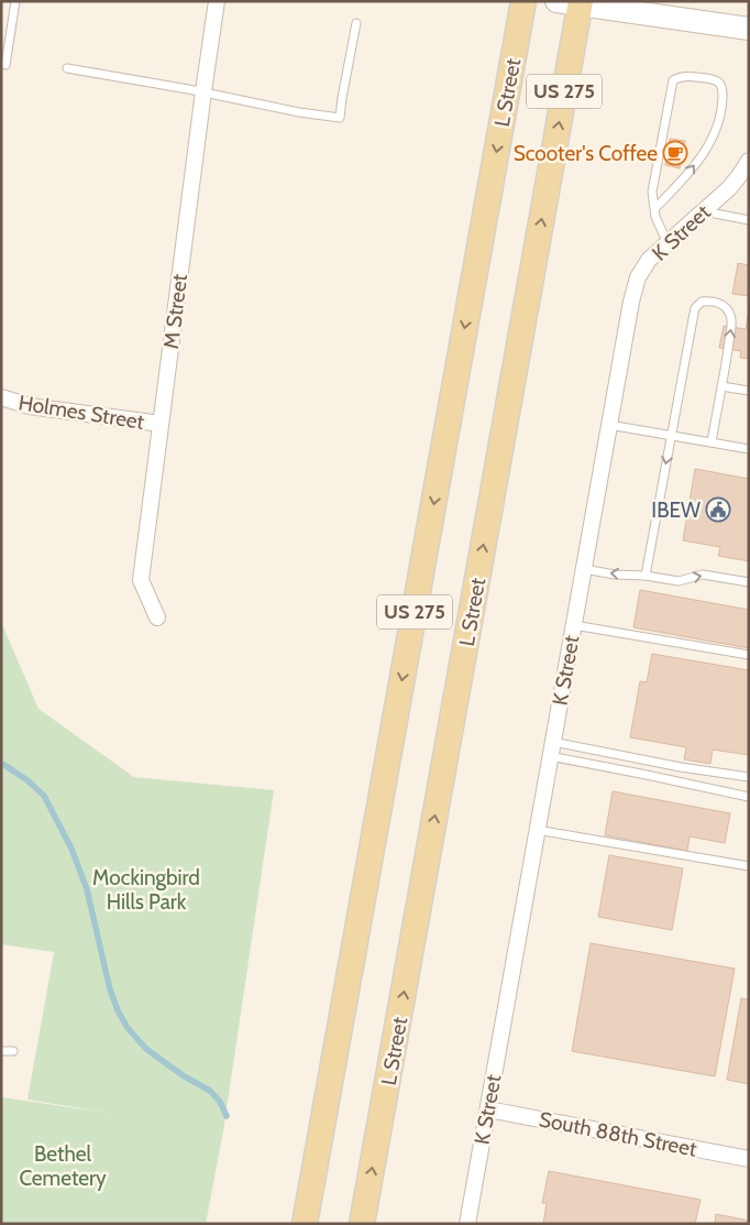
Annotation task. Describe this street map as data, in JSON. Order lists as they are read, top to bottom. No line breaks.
{"streets":{"main road":["US 275","L Street"],"street":["K Street","M Street","Holmes Street","South 88th Street"]},"crossings":[["K Street","South 88th Street"],["M Street","Holmes Street"]],"parks":["Mockingbird Hills Park","Bethel Cemetery"],"places":{"cafe":["Scooter's Coffee"],"public building":["IBEW"]}}
